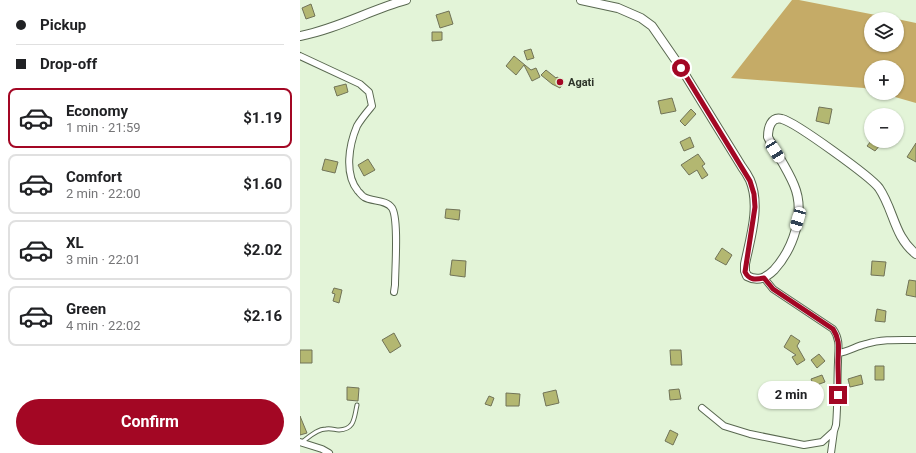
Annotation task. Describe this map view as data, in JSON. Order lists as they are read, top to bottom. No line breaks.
{"places":["Agati"],"page":{"banner":["Pickup","Drop-off"],"map_buttons":["+","−"],"list":[{"name":"Economy","note":"1 min · 21:59","value":"$1.19"},{"name":"Comfort","note":"2 min · 22:00","value":"$1.60"},{"name":"XL","note":"3 min · 22:01","value":"$2.02"},{"name":"Green","note":"4 min · 22:02","value":"$2.16"}],"bubble":"2 min","buttons":"Confirm"}}
